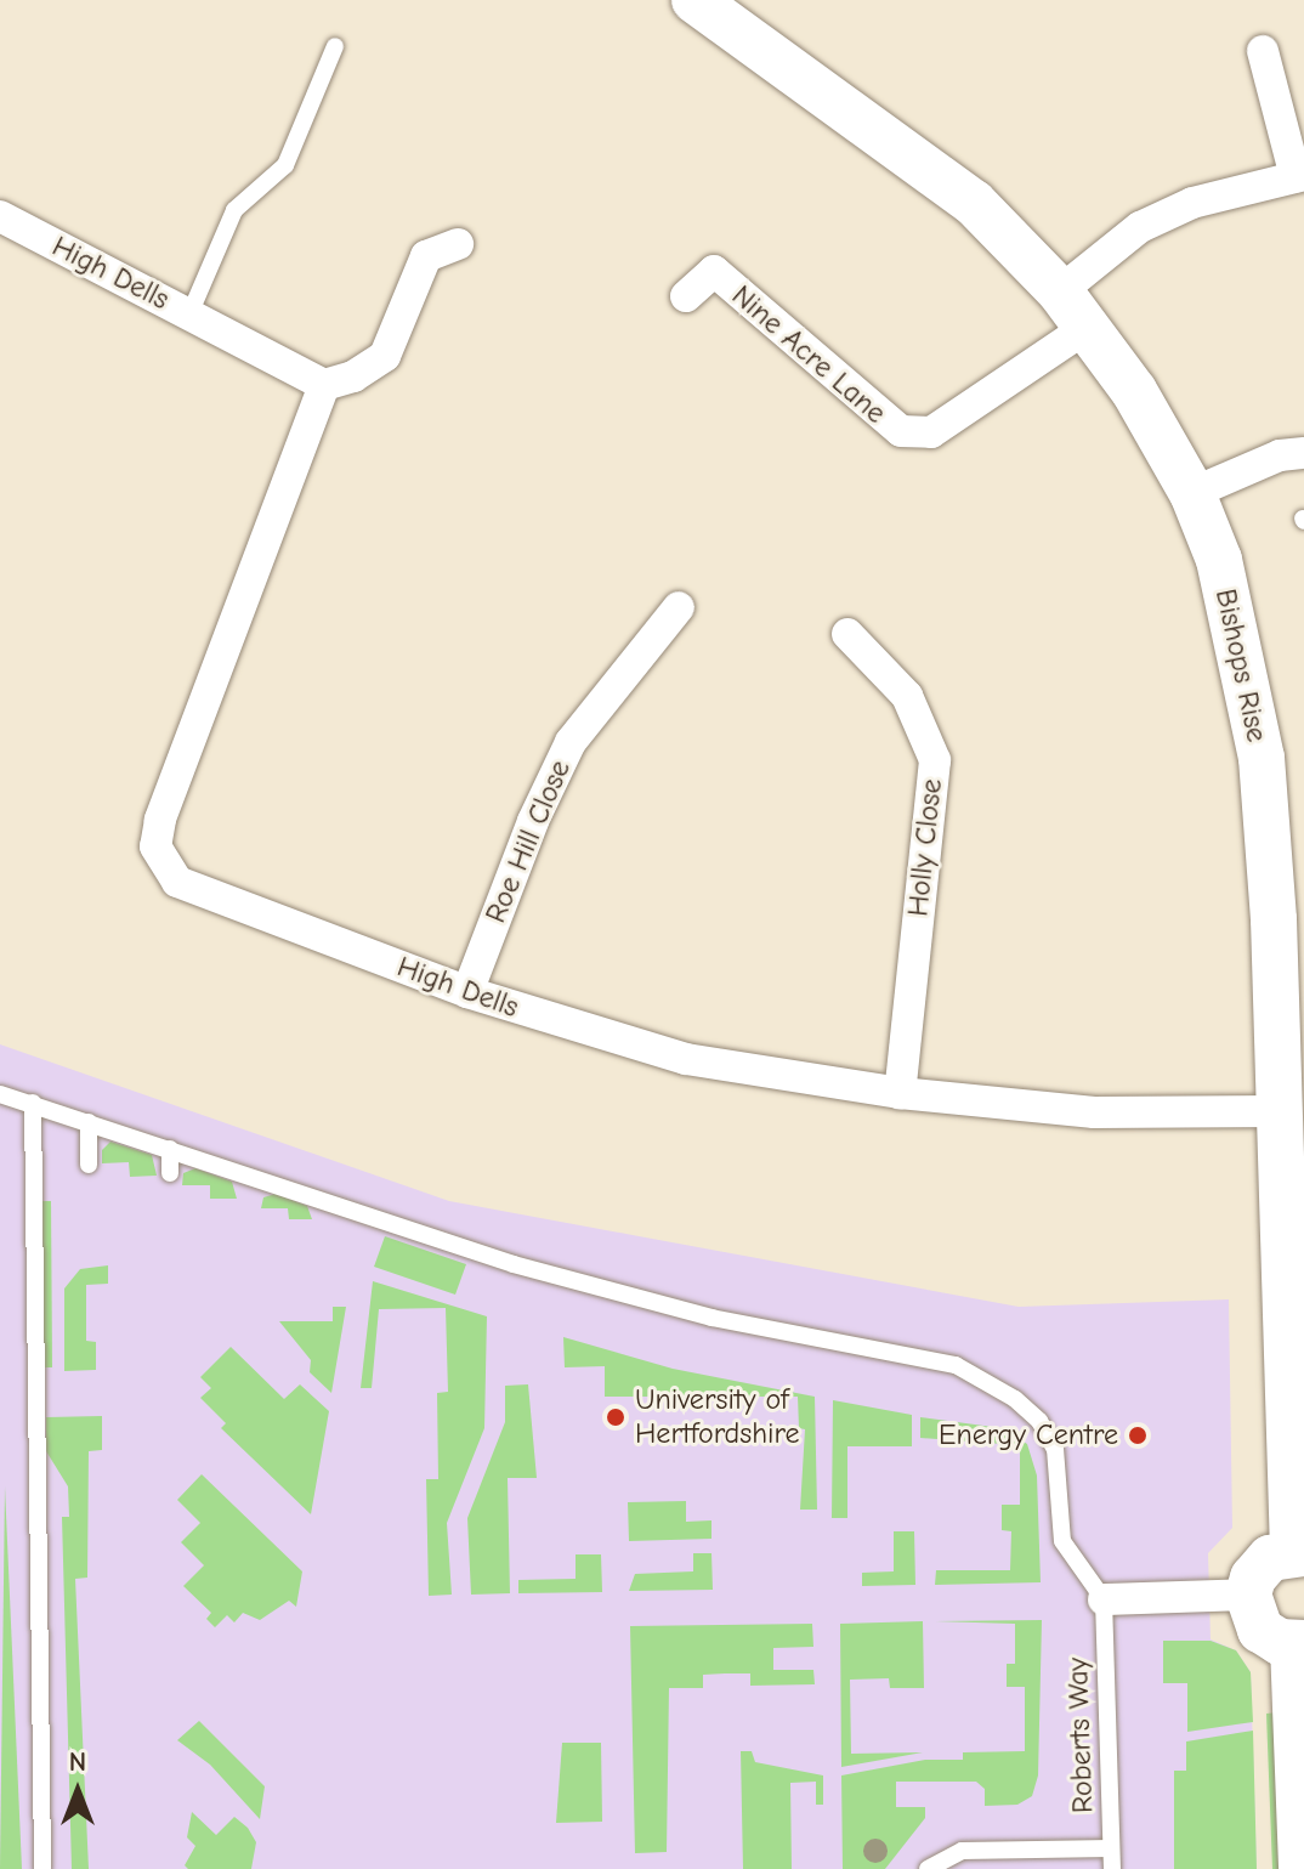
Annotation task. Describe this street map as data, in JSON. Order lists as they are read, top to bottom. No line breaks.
{"streets":{"street":["High Dells","Nine Acre Lane","Bishops Rise","Roe Hill Close","Holly Close"],"lane":["Roberts Way"]},"crossings":[["High Dells","Bishops Rise"],["High Dells","Roe Hill Close"],["High Dells","Holly Close"],["Nine Acre Lane","Bishops Rise"]],"places":["University of Hertfordshire","Energy Centre"],"north":"top"}
